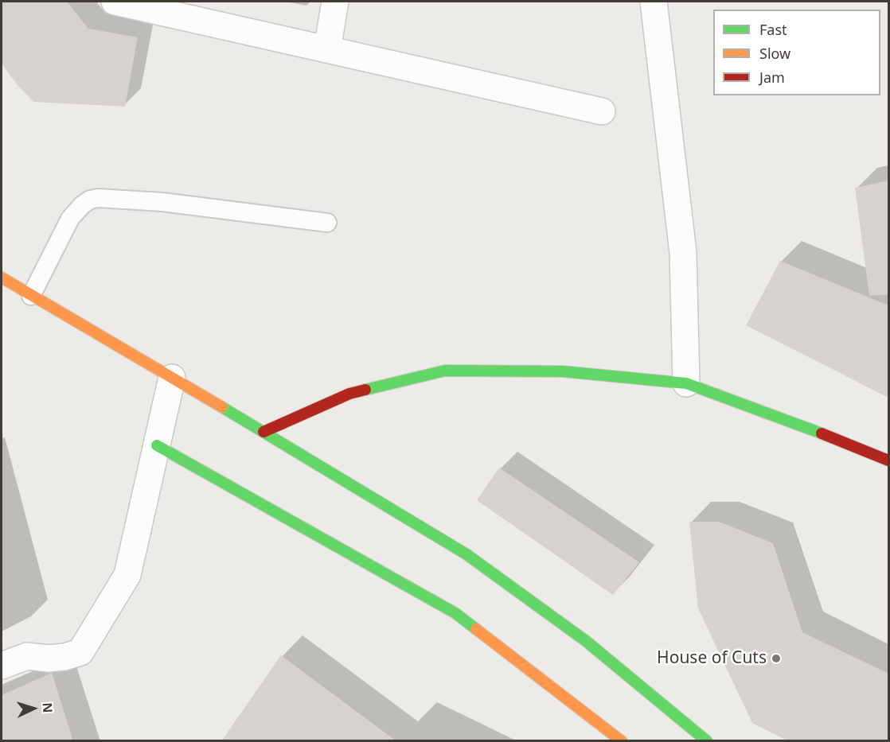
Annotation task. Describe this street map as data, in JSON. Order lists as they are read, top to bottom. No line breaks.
{"places":["House of Cuts"],"legend":["Fast","Slow","Jam"],"north":"right"}
